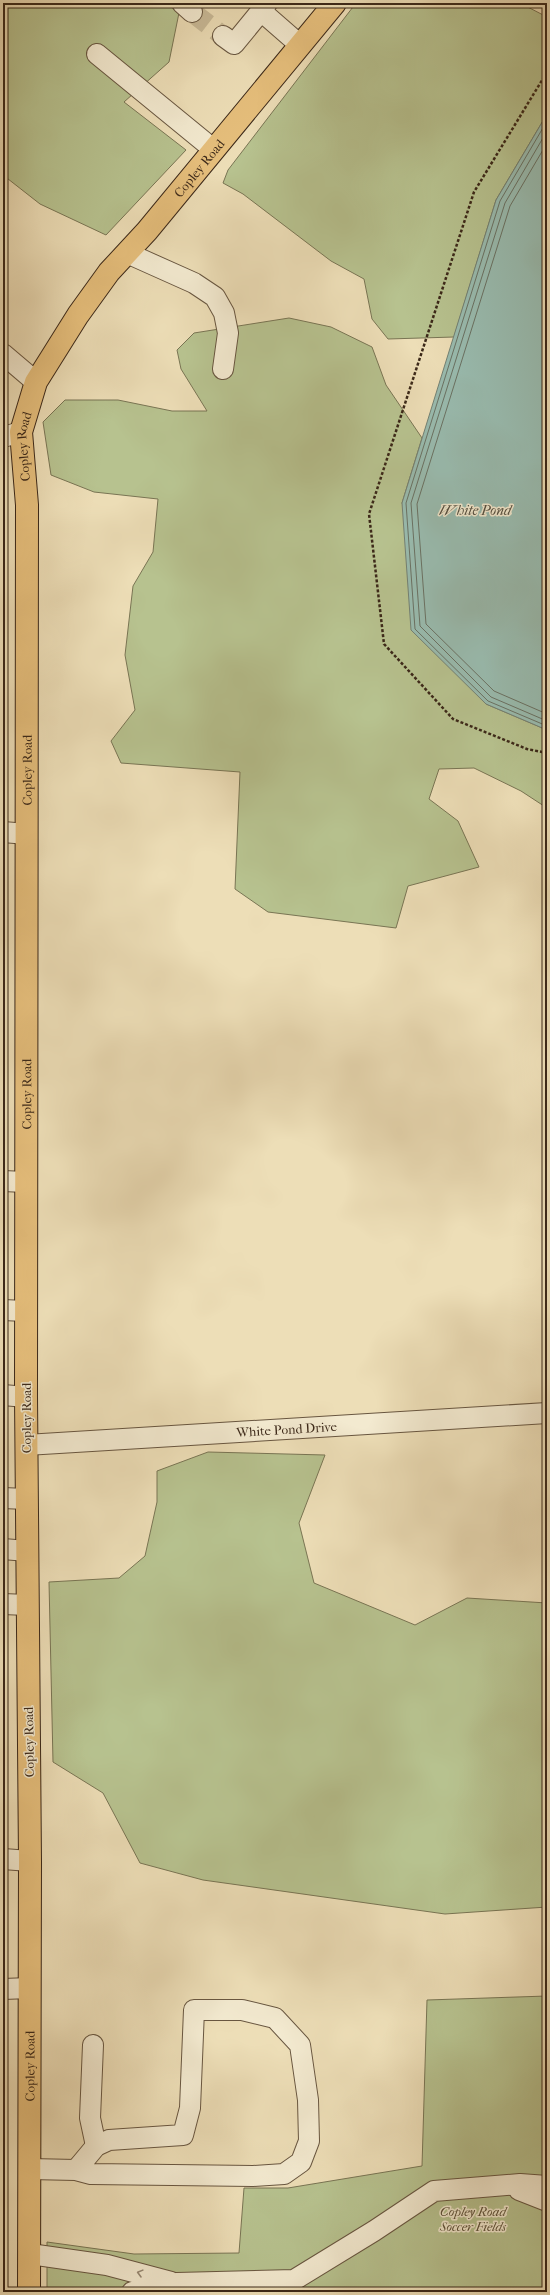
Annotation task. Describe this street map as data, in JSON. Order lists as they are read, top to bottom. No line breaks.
{"streets":{"main road":["Copley Road"],"street":["White Pond Drive"]},"crossings":[["Copley Road","White Pond Drive"]],"water":["White Pond"],"parks":["Copley Road Soccer Fields"]}
